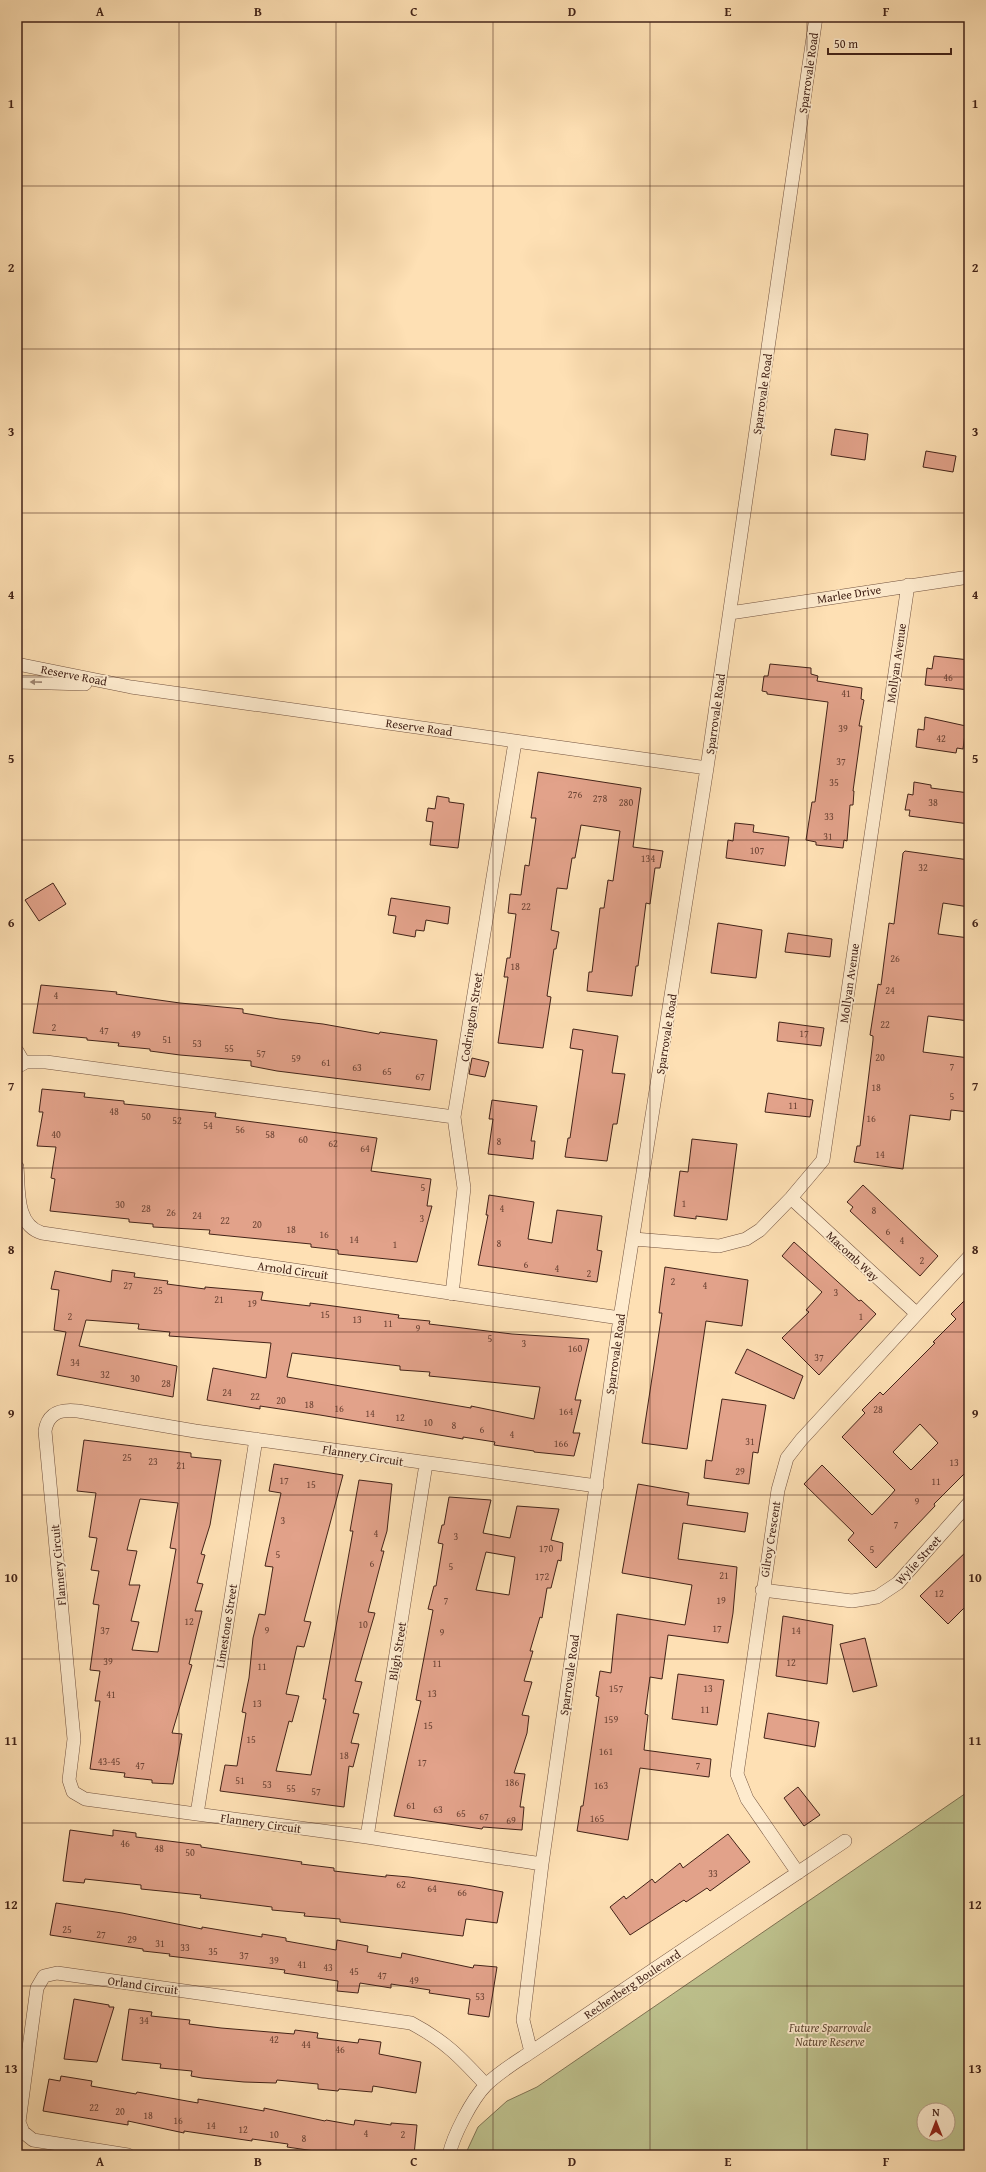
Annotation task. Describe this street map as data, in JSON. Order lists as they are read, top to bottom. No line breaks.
{"streets":{"street":["Sparrovale Road","Marlee Drive","Mollyan Avenue","Reserve Road","Codrington Street","Macomb Way","Arnold Circuit","Flannery Circuit","Gilroy Crescent","Wylie Street","Limestone Street","Bligh Street","Rechenberg Boulevard","Orland Circuit"]},"crossings":[["Sparrovale Road","Marlee Drive"],["Sparrovale Road","Mollyan Avenue"],["Sparrovale Road","Reserve Road"],["Sparrovale Road","Arnold Circuit"],["Sparrovale Road","Flannery Circuit"],["Sparrovale Road","Rechenberg Boulevard"],["Marlee Drive","Mollyan Avenue"],["Mollyan Avenue","Macomb Way"],["Reserve Road","Codrington Street"],["Codrington Street","Arnold Circuit"],["Macomb Way","Gilroy Crescent"],["Flannery Circuit","Limestone Street"],["Flannery Circuit","Bligh Street"],["Gilroy Crescent","Wylie Street"],["Gilroy Crescent","Rechenberg Boulevard"],["Rechenberg Boulevard","Orland Circuit"]],"parks":["Future Sparrovale Nature Reserve"],"house_numbers":["46","41","39","42","37","35","276","278","280","38","33","31","107","134","32","22","26","18","24","4","22","2","47","17","49","51","53","55","57","20","59","61","7","63","65","67","18","5","11","48","50","16","52","54","56","40","58","60","8","62","64","14","5","1","30","28","4","8","26","24","3","22","20","18","6","16","14","4","8","1","2","6","4","2","2","27","4","25","3","21","19","15","2","1","13","11","9","5","3","160","37","34","32","30","28","24","22","20","18","16","28","164","14","12","10","8","6","4","31","166","25","23","13","21","29","17","11","15","9","3","7","4","3","170","5","5","6","5","21","172","12","7","19","12","10","17","37","9","14","9","39","12","11","11","157","13","13","41","13","11","159","15","15","161","18","43-45","17","47","7","51","186","53","163","55","57","61","63","65","67","165","69","46","48","50","33","62","64","66","25","27","29","31","33","35","37","39","41","43","45","47","49","53","34","42","44","46","22","20","18","16","14","12","4","10","2","8"],"scale_bar":"50 m","north":"top","grid":{"columns":["A","B","C","D","E","F"],"rows":["1","2","3","4","5","6","7","8","9","10","11","12","13"]}}
